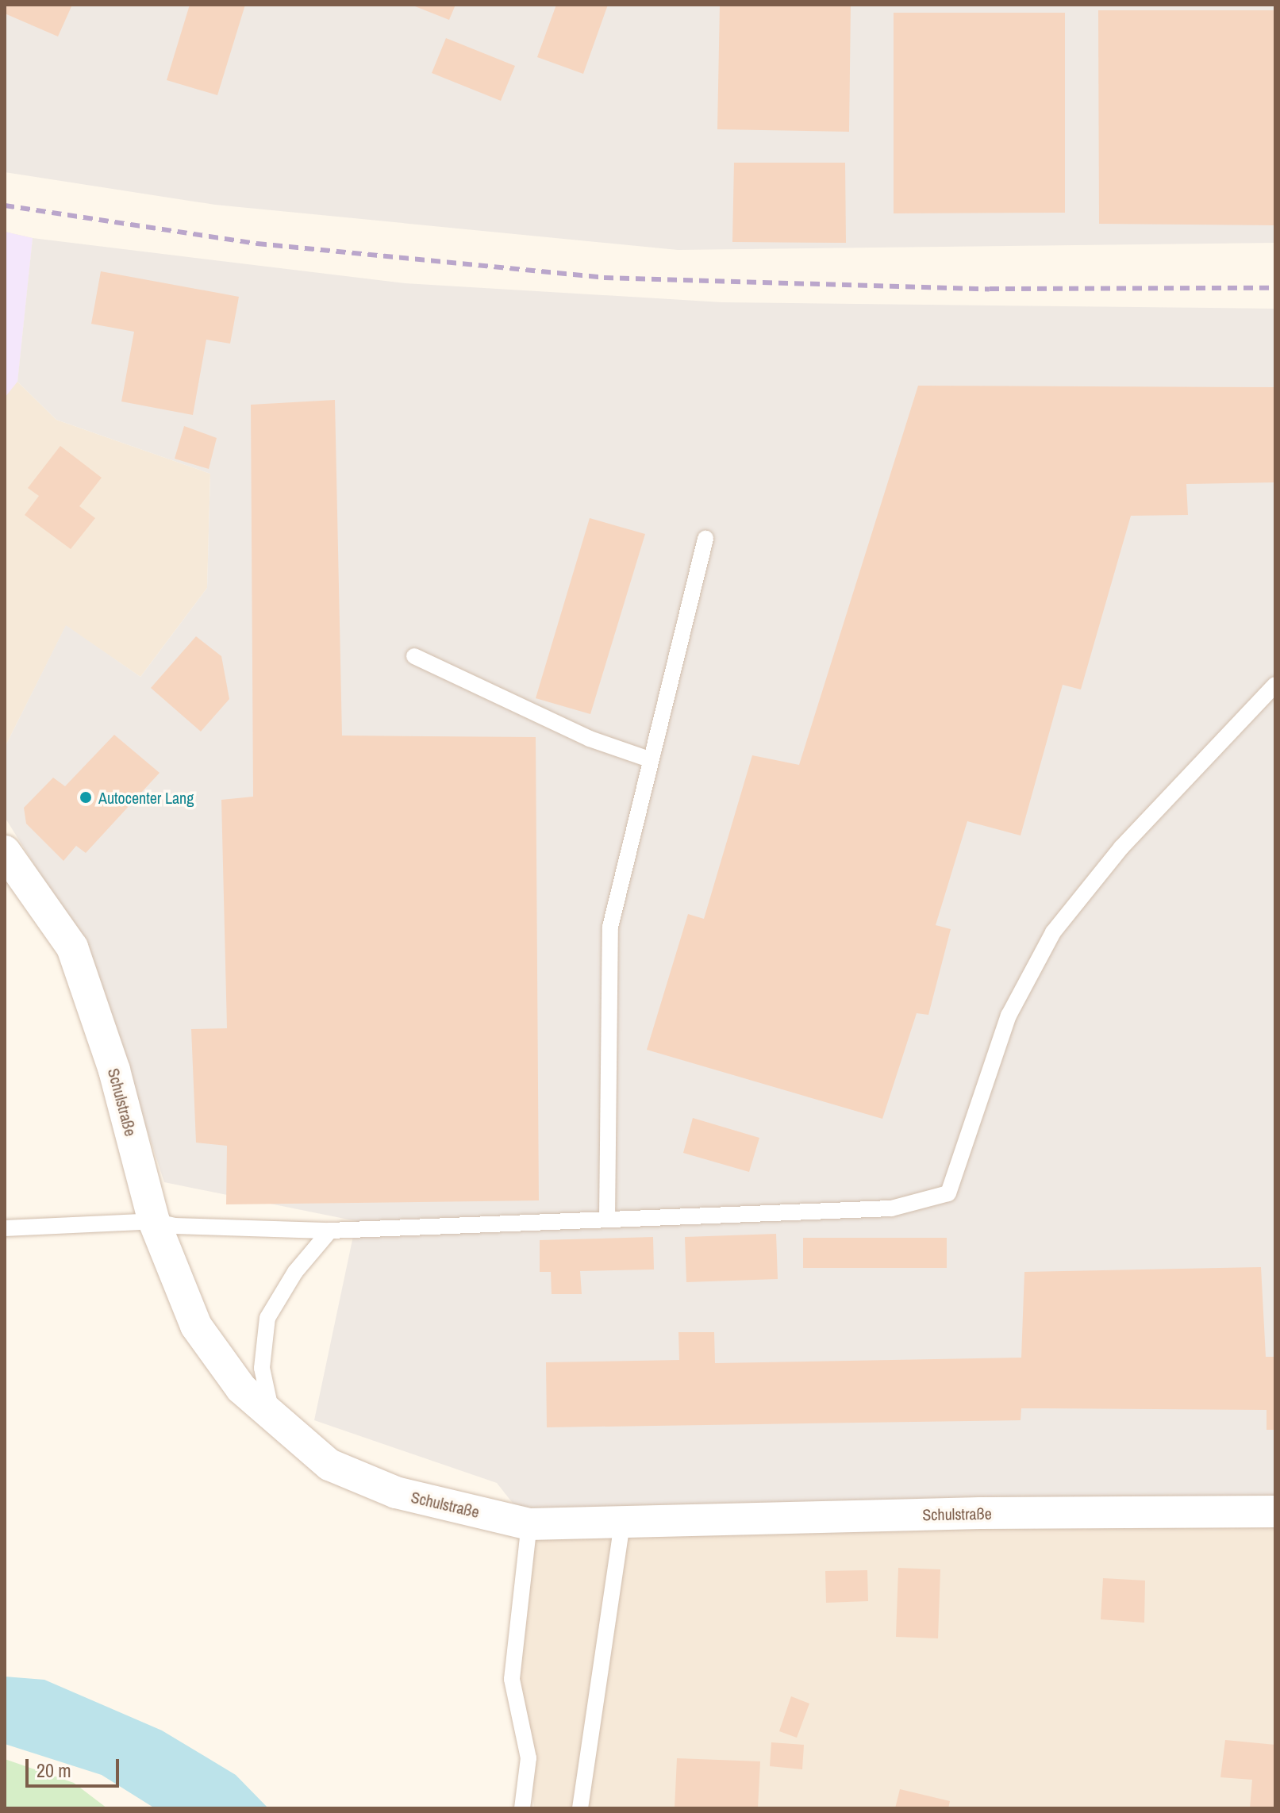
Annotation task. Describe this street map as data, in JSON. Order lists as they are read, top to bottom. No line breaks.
{"streets":{"street":["Schulstraße"]},"places":["Autocenter Lang"],"scale_bar":"20 m"}
